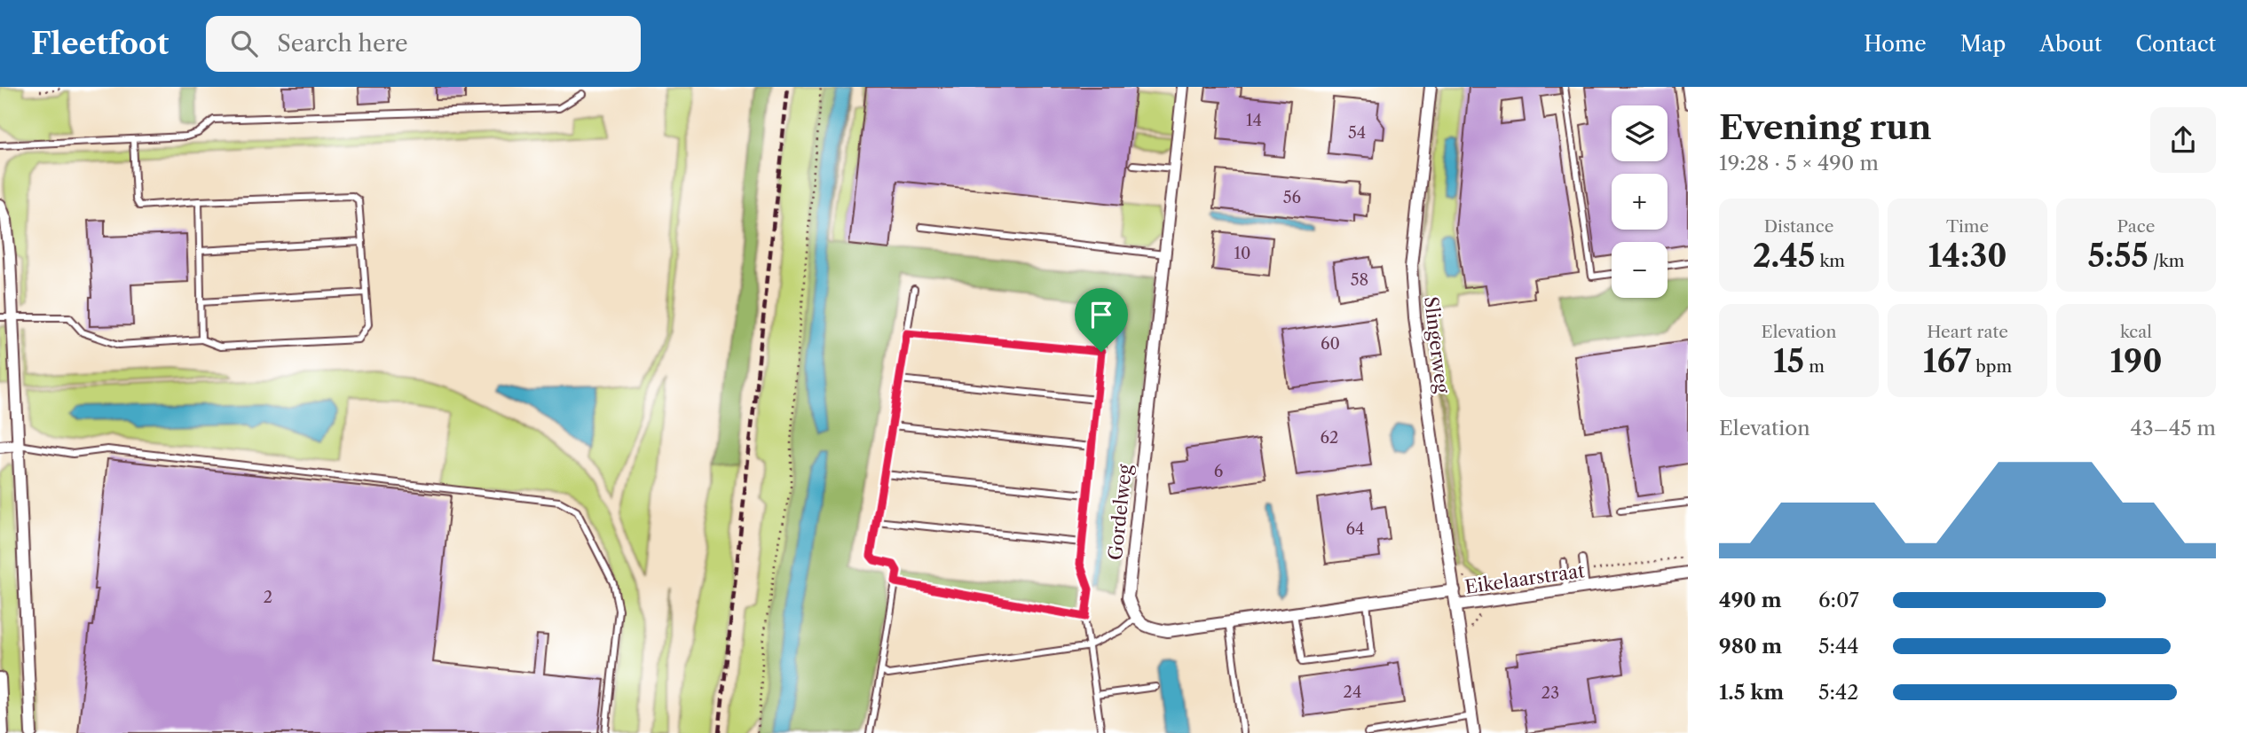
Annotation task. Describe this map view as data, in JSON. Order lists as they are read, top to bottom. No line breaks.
{"streets":{"street":["Slingerweg","Gordelweg","Eikelaarstraat"]},"crossings":[["Slingerweg","Eikelaarstraat"]],"house_numbers":["14","54","56","10","58","60","62","6","64","2","24","23"],"page":{"header":"Fleetfoot","search":"Search here","nav":["Home","Map","About","Contact"],"heading":["Evening run","19:28 · 5 × 490 m"],"map_buttons":["+","−"],"stats":[["Distance","2.45 km"],["Time","14:30"],["Pace","5:55 /km"],["Elevation","15 m"],["Heart rate","167 bpm"],["kcal","190"]],"chart":["Elevation","43–45 m"],"list":[{"name":"490 m","note":"6:07"},{"name":"980 m","note":"5:44"},{"name":"1.5 km","note":"5:42"}]}}
